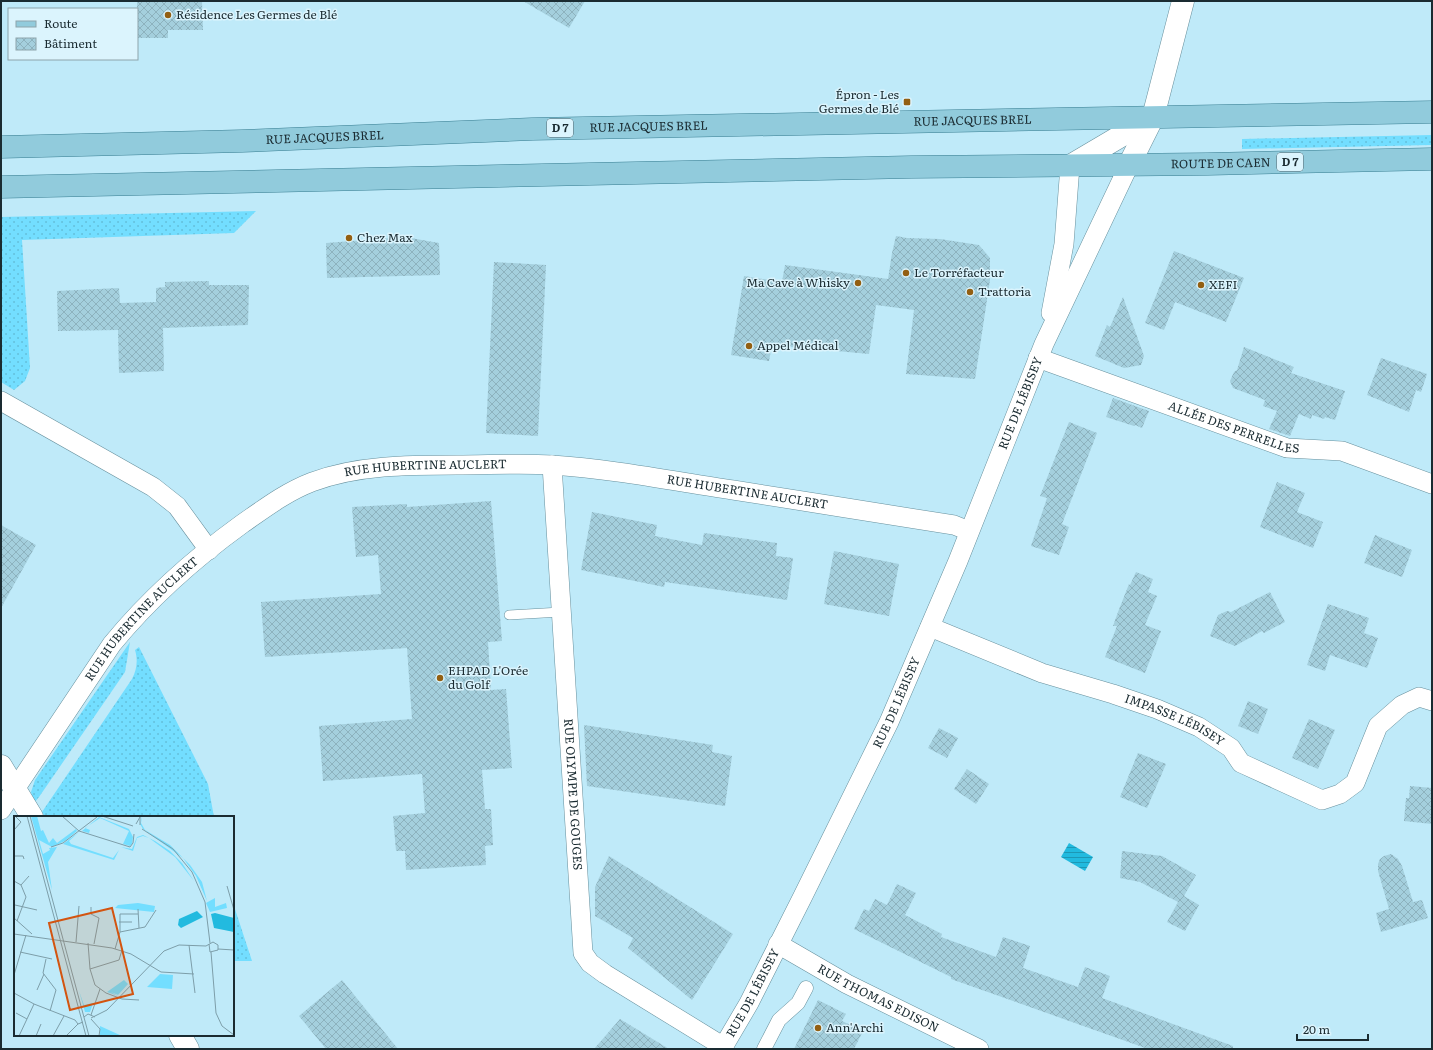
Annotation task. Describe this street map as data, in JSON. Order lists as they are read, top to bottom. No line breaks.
{"streets":{"main road":["RUE JACQUES BREL","D 7","ROUTE DE CAEN"],"street":["RUE DE LÉBISEY","ALLÉE DES PERRELLES","RUE HUBERTINE AUCLERT","IMPASSE LÉBISEY","RUE OLYMPE DE GOUGES","RUE THOMAS EDISON"]},"crossings":[["RUE JACQUES BREL","D 7"],["RUE JACQUES BREL","RUE DE LÉBISEY"],["D 7","ROUTE DE CAEN"],["D 7","RUE DE LÉBISEY"],["ROUTE DE CAEN","RUE DE LÉBISEY"],["RUE DE LÉBISEY","ALLÉE DES PERRELLES"],["RUE DE LÉBISEY","RUE HUBERTINE AUCLERT"],["RUE DE LÉBISEY","IMPASSE LÉBISEY"],["RUE DE LÉBISEY","RUE OLYMPE DE GOUGES"],["RUE DE LÉBISEY","RUE THOMAS EDISON"],["RUE HUBERTINE AUCLERT","RUE OLYMPE DE GOUGES"]],"places":{"other":["Résidence Les Germes de Blé","Chez Max","Le Torréfacteur","Ma Cave à Whisky","XEFI","Trattoria","Appel Médical","EHPAD L'Orée du Golf","Ann'Archi"],"transit":["Épron - Les Germes de Blé"]},"legend":["Route","Bâtiment"],"scale_bar":"20 m"}
